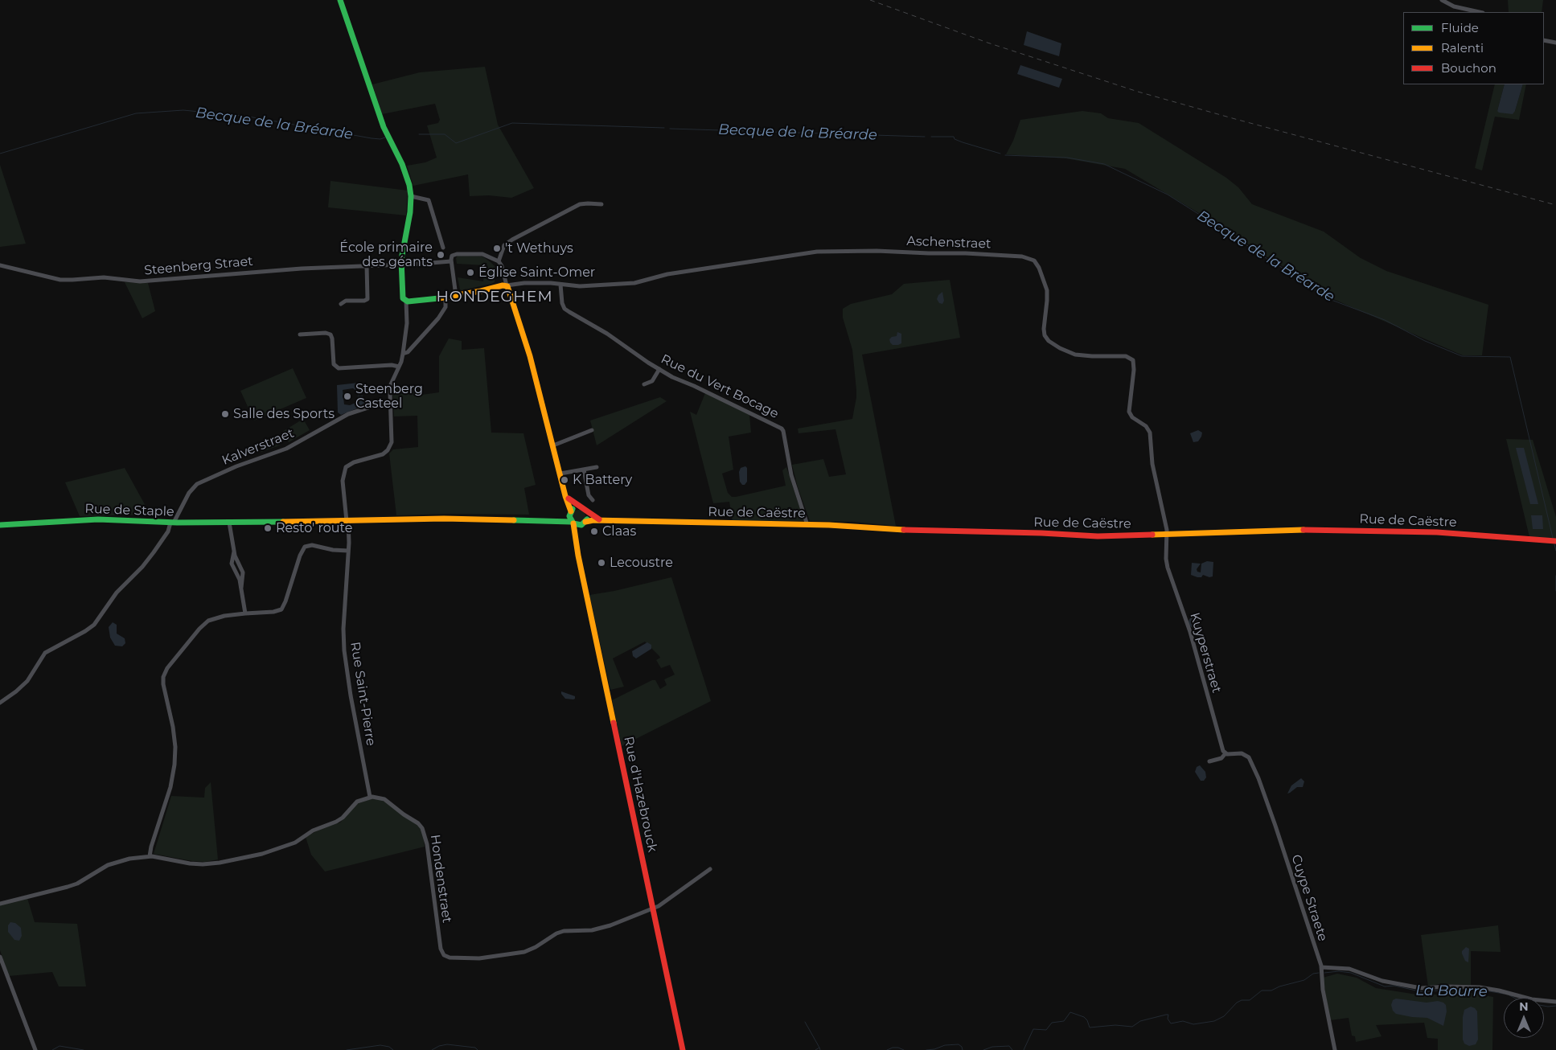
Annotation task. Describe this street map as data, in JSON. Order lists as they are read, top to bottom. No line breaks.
{"streets":{"main road":["Rue de Staple","Rue de Caëstre","Rue d'Hazebrouck"],"street":["Aschenstraet","Steenberg Straet","Rue du Vert Bocage","Kalverstraet","Kuyperstraet","Rue Saint-Pierre","Hondenstraet","Cuype Straete"]},"crossings":[["Aschenstraet","Rue du Vert Bocage"],["Aschenstraet","Rue de Caëstre"],["Aschenstraet","Kuyperstraet"],["Rue du Vert Bocage","Rue de Caëstre"],["Kalverstraet","Rue de Staple"],["Kalverstraet","Rue Saint-Pierre"],["Rue de Staple","Rue de Caëstre"],["Rue de Staple","Rue Saint-Pierre"],["Rue de Staple","Rue d'Hazebrouck"],["Rue de Caëstre","Kuyperstraet"],["Rue de Caëstre","Rue d'Hazebrouck"],["Kuyperstraet","Cuype Straete"],["Rue Saint-Pierre","Hondenstraet"],["Rue d'Hazebrouck","Hondenstraet"]],"districts":["HONDEGHEM"],"water":["Becque de la Bréarde","La Bourre"],"places":["'t Wethuys","École primaire des géants","Église Saint-Omer","Steenberg Casteel","Salle des Sports","K Battery","Resto' route","Claas","Lecoustre"],"legend":["Fluide","Ralenti","Bouchon"],"north":"top"}
